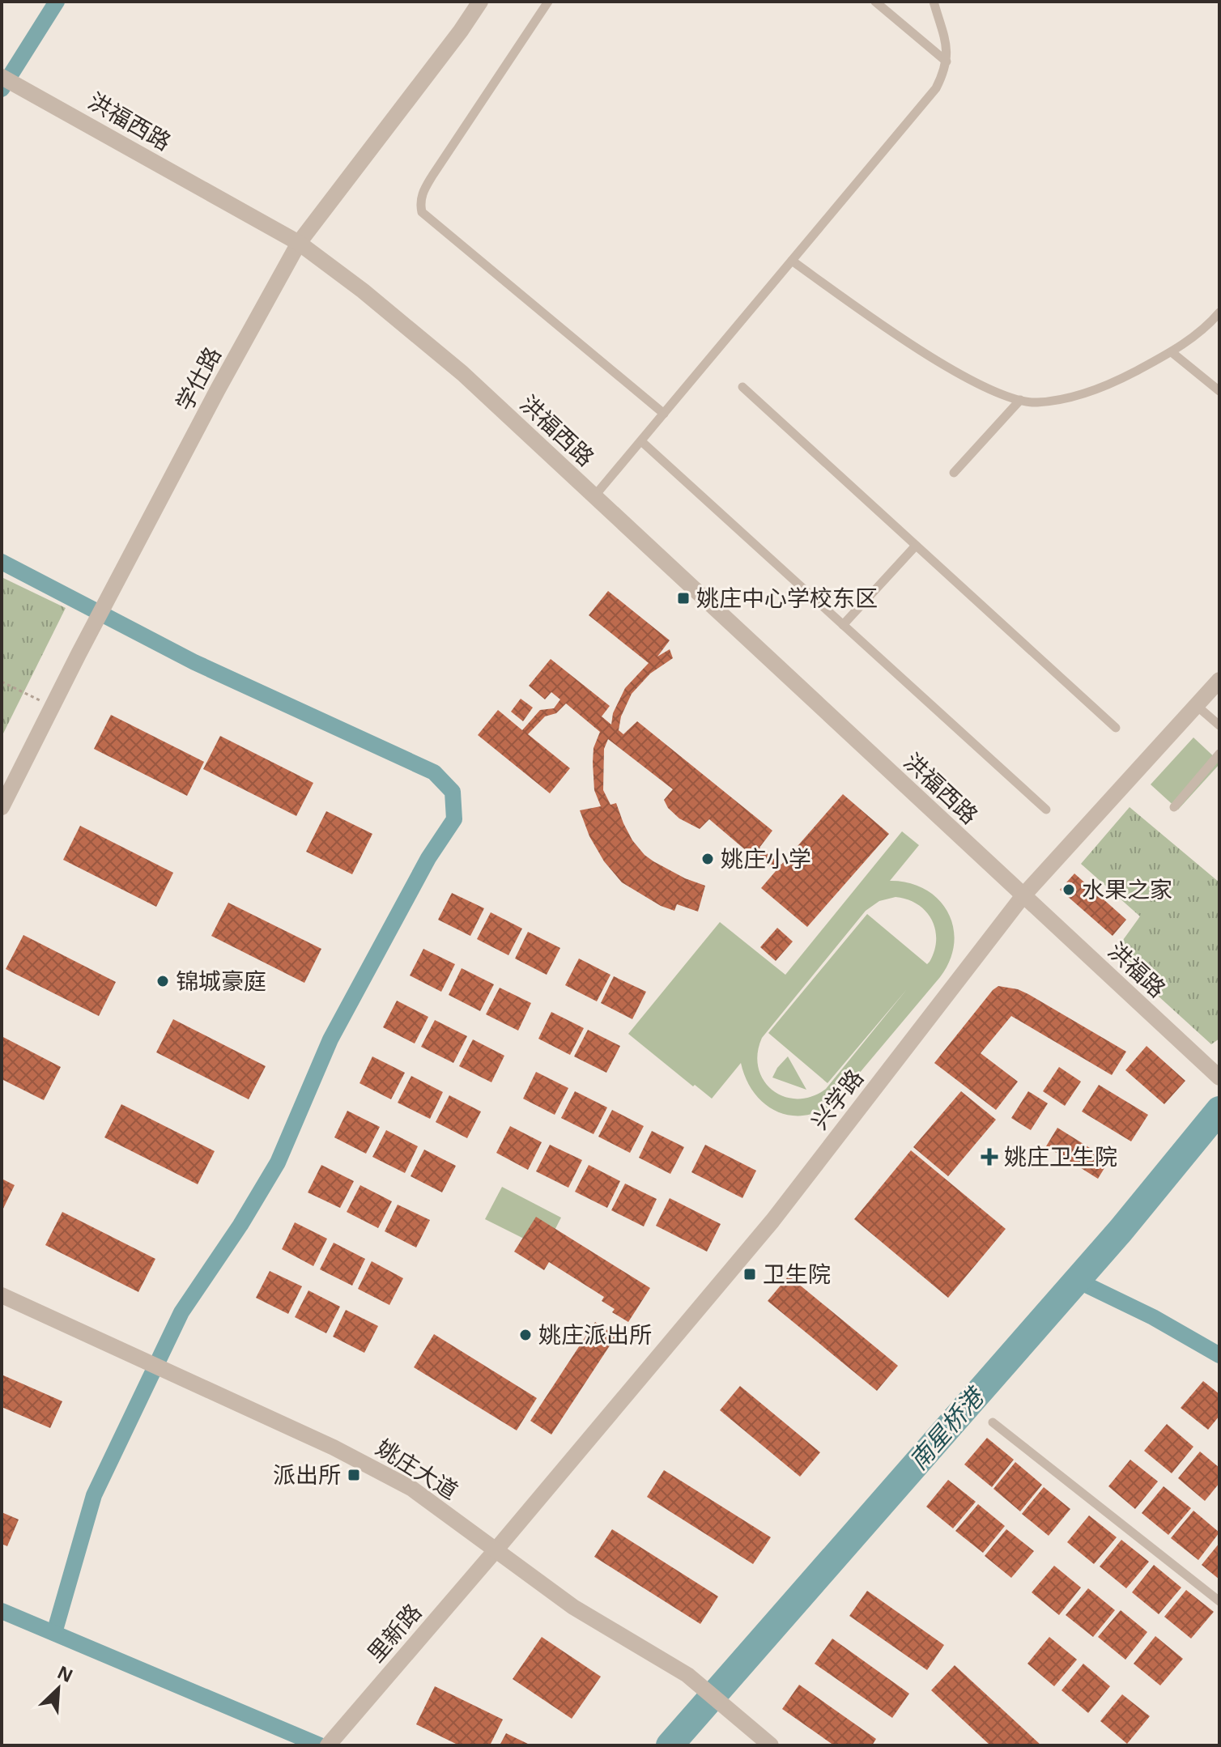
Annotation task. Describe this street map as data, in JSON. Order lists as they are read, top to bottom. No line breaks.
{"streets":{"street":["洪福西路","学仕路","洪福路","兴学路","姚庄大道","里新路"]},"crossings":[["洪福西路","学仕路"],["洪福西路","洪福路"],["洪福西路","兴学路"],["洪福路","兴学路"],["兴学路","姚庄大道"],["兴学路","里新路"],["姚庄大道","里新路"]],"water":["南星桥港"],"places":{"transit":["姚庄中心学校东区","卫生院","派出所"],"other":["姚庄小学","水果之家","锦城豪庭","姚庄派出所"],"health":["姚庄卫生院"]},"north":"top right"}
